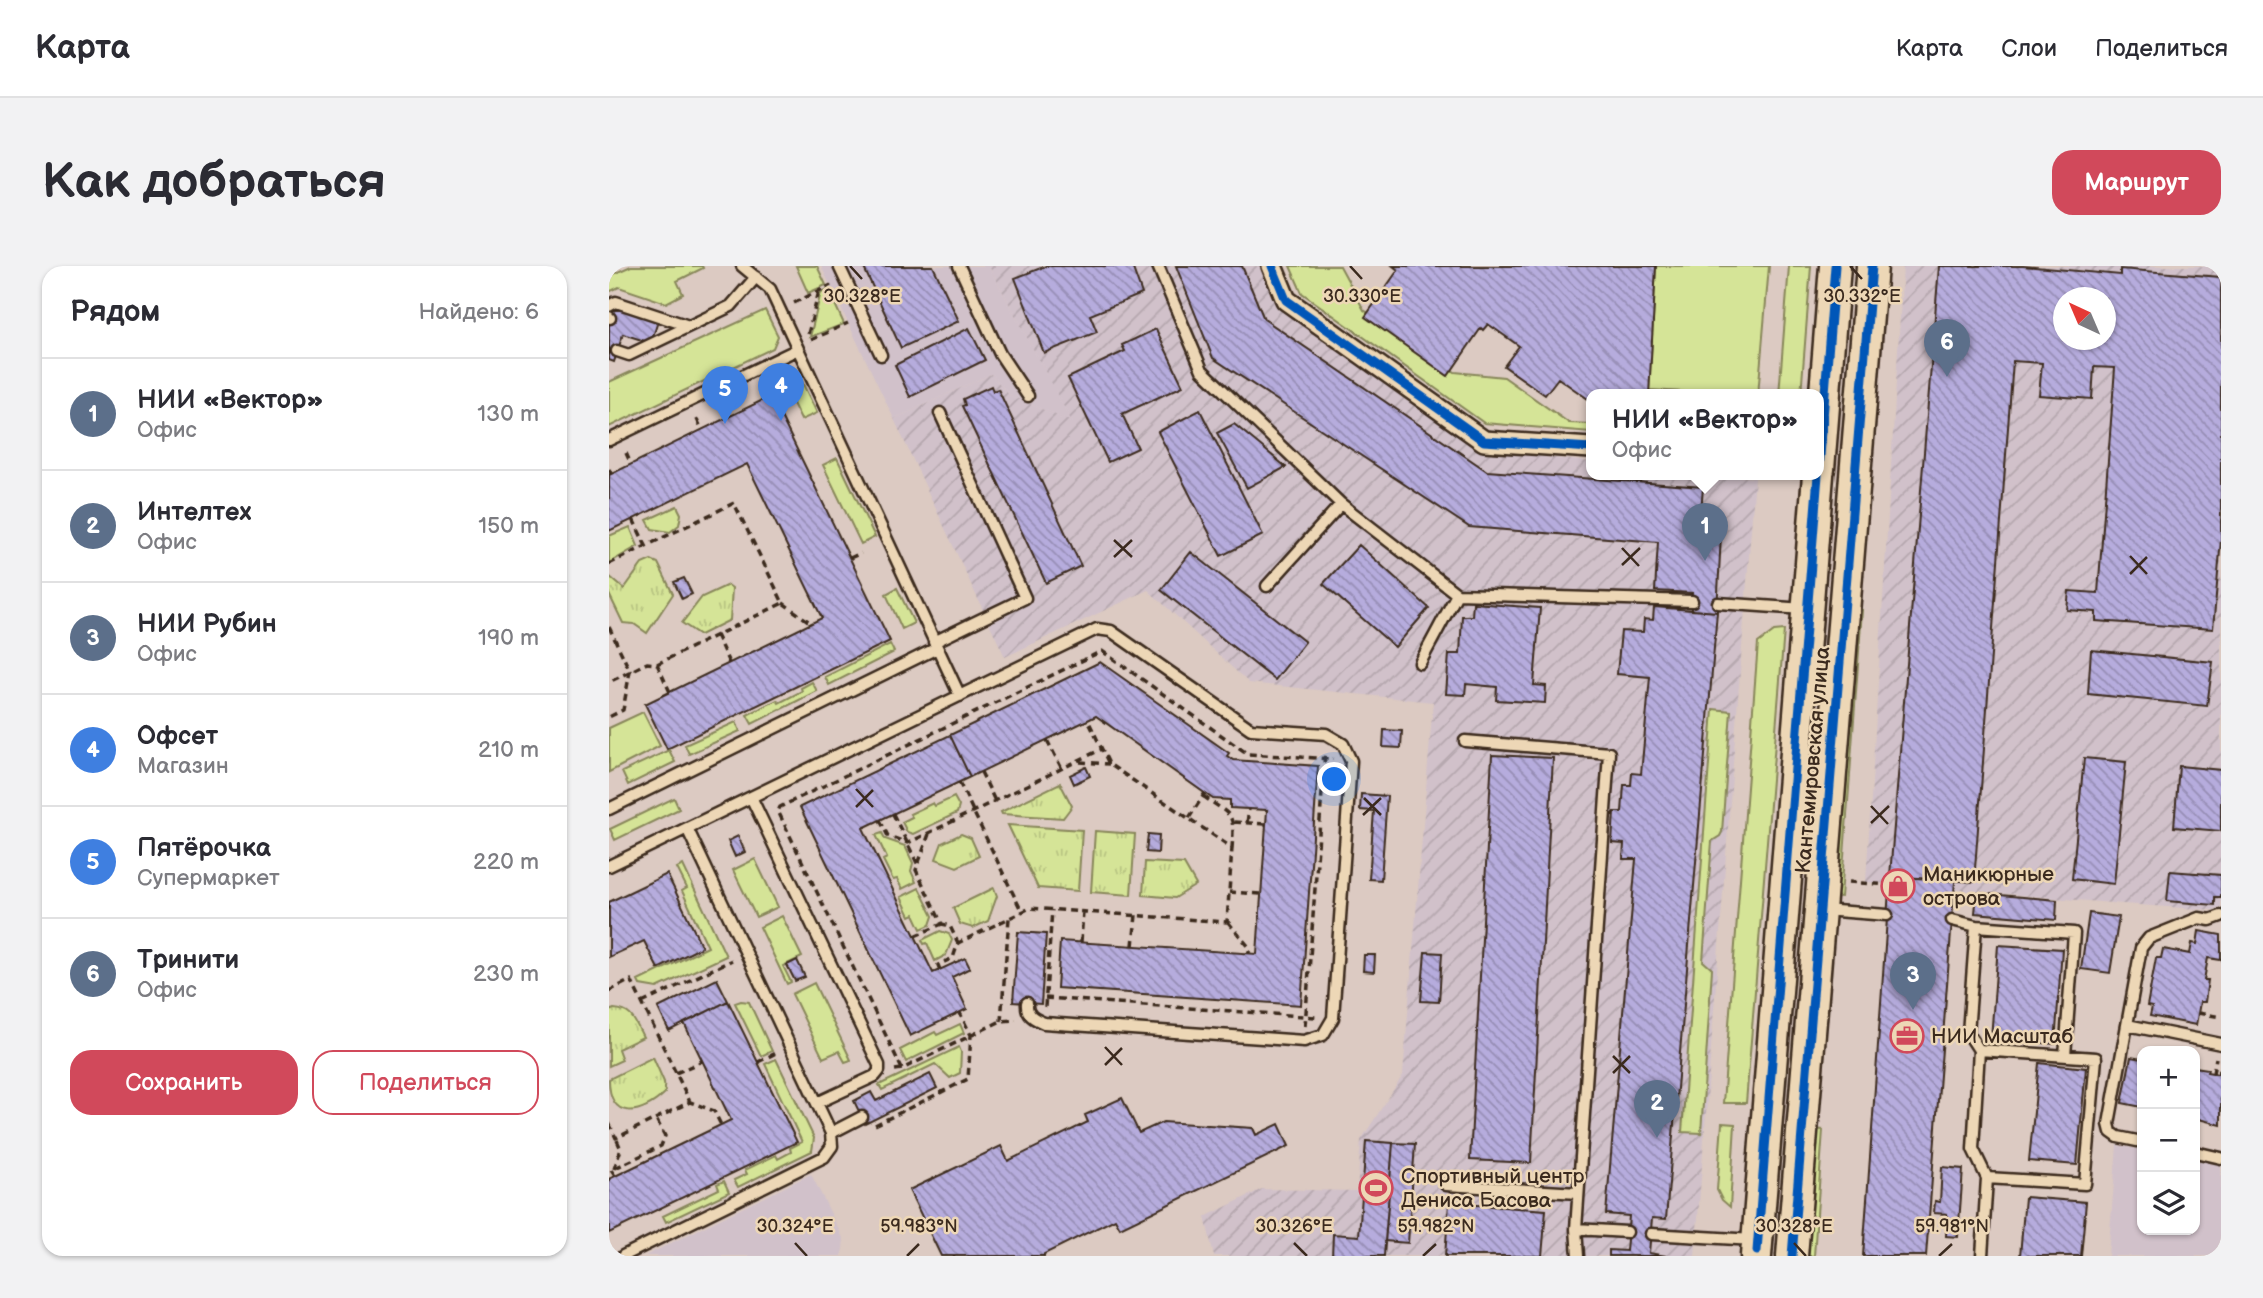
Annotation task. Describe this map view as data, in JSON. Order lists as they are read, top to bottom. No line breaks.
{"streets":{"main road":["Кантемировская улица"]},"places":{"shop":["Маникюрные острова"],"office":["НИИ Масштаб"],"sports":["Спортивный центр Дениса Басова"]},"north":"top left","page":{"header":"Карта","nav":["Карта","Слои","Поделиться"],"buttons":["Маршрут",["Сохранить","Поделиться"]],"title":"Как добраться","heading":["Рядом","Найдено: 6"],"pins":["6","4","5","1","3","2"],"list":[{"mark":"1","name":"НИИ «Вектор»","note":"Офис","value":"130 m"},{"mark":"2","name":"Интелтех","note":"Офис","value":"150 m"},{"mark":"3","name":"НИИ Рубин","note":"Офис","value":"190 m"},{"mark":"4","name":"Офсет","note":"Магазин","value":"210 m"},{"mark":"5","name":"Пятёрочка","note":"Супермаркет","value":"220 m"},{"mark":"6","name":"Тринити","note":"Офис","value":"230 m"}],"popup":["НИИ «Вектор»","Офис"],"map_buttons":["+","−"]},"coordinates":["30.328°E","30.330°E","30.332°E","30.324°E","30.326°E","59.983°N","59.982°N","59.981°N"]}
